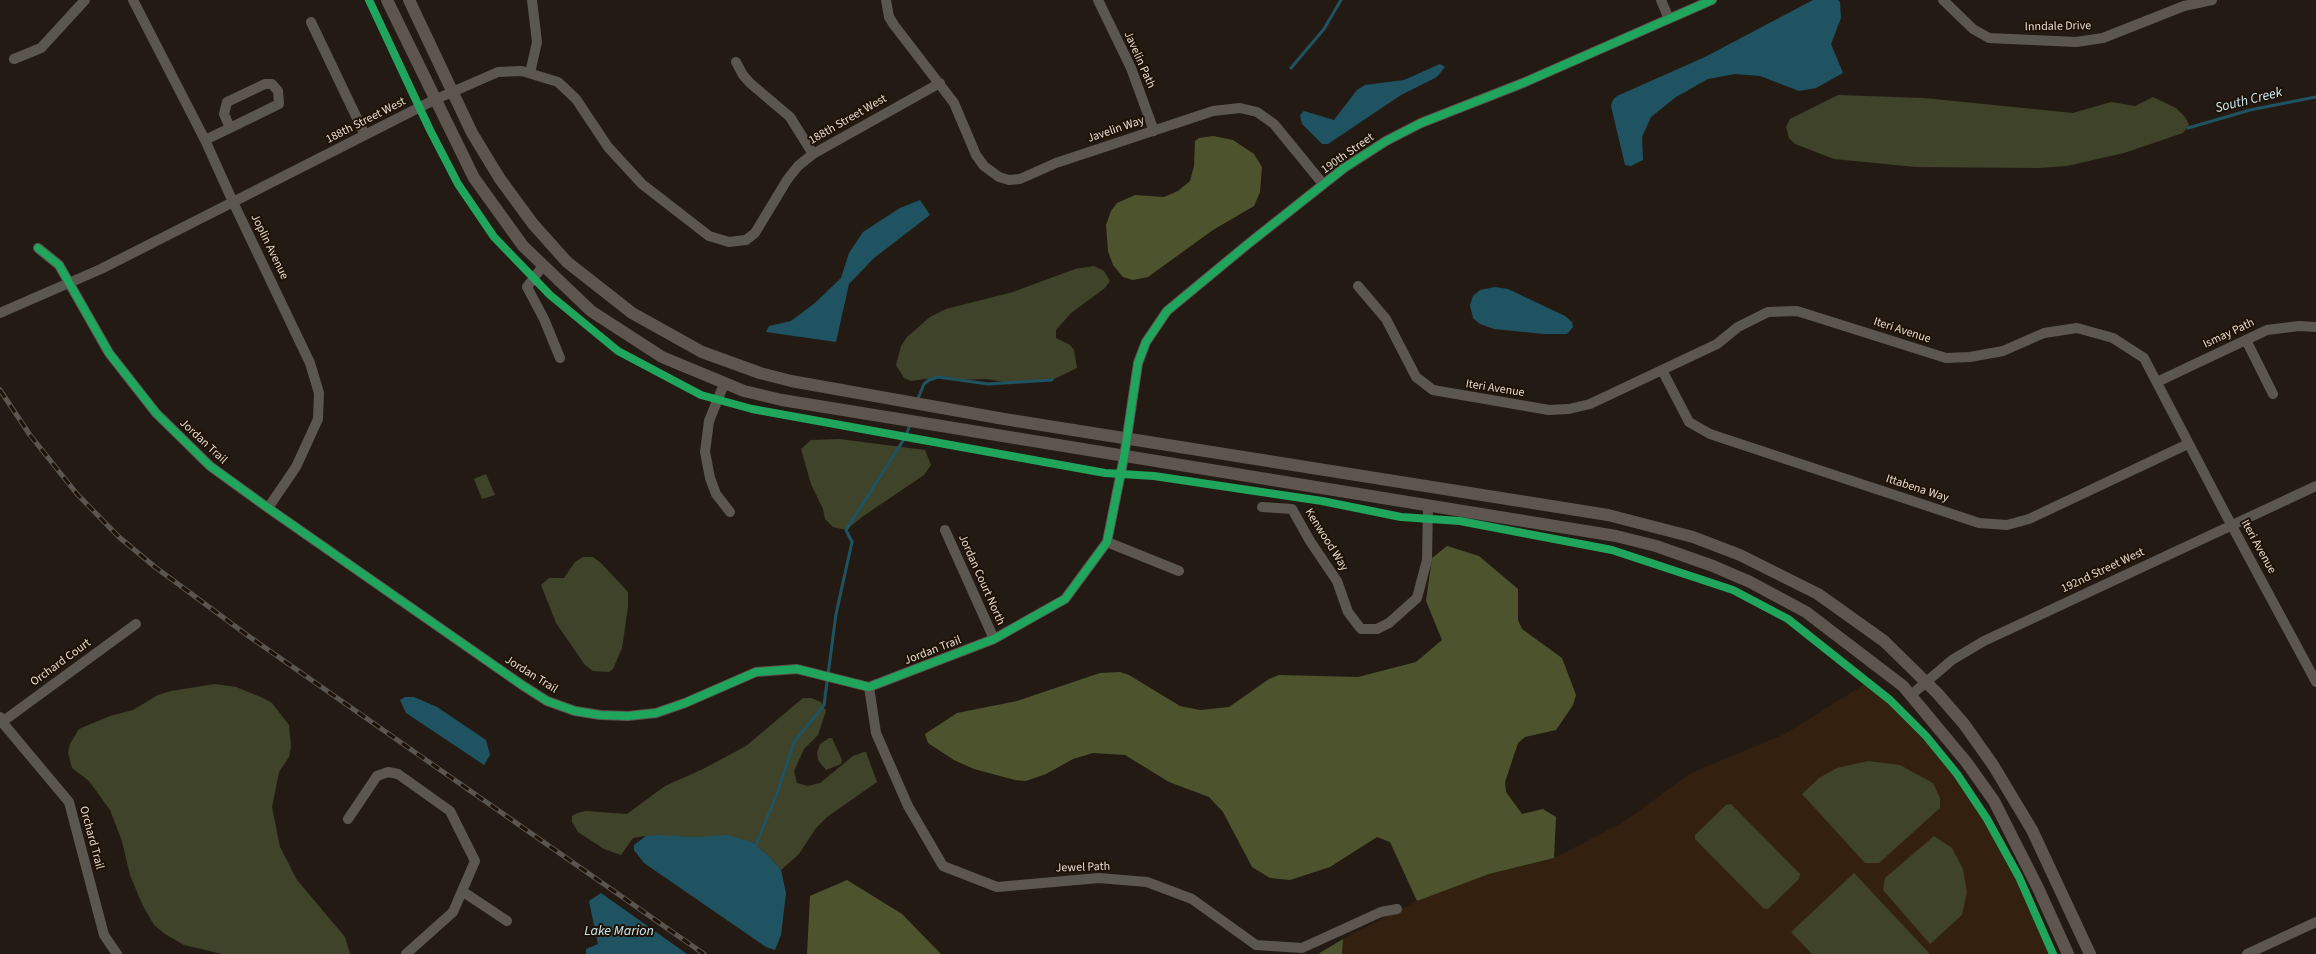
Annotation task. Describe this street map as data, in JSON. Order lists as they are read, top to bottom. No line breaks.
{"streets":{"street":["Inndale Drive","Javelin Path","188th Street West","Javelin Way","190th Street","Joplin Avenue","Iteri Avenue","Ismay Path","Jordan Trail","Ittabena Way","Kenwood Way","192nd Street West","Jordan Court North","Orchard Court","Orchard Trail","Jewel Path"]},"crossings":[["Javelin Path","Javelin Way"],["188th Street West","Javelin Way"],["188th Street West","Joplin Avenue"],["188th Street West","Jordan Trail"],["Javelin Way","190th Street"],["190th Street","Jordan Trail"],["Joplin Avenue","Jordan Trail"],["Iteri Avenue","Ismay Path"],["Iteri Avenue","Ittabena Way"],["Iteri Avenue","192nd Street West"],["Jordan Trail","Jordan Court North"],["Jordan Trail","Jewel Path"],["Orchard Court","Orchard Trail"]],"water":["South Creek","Lake Marion"]}
